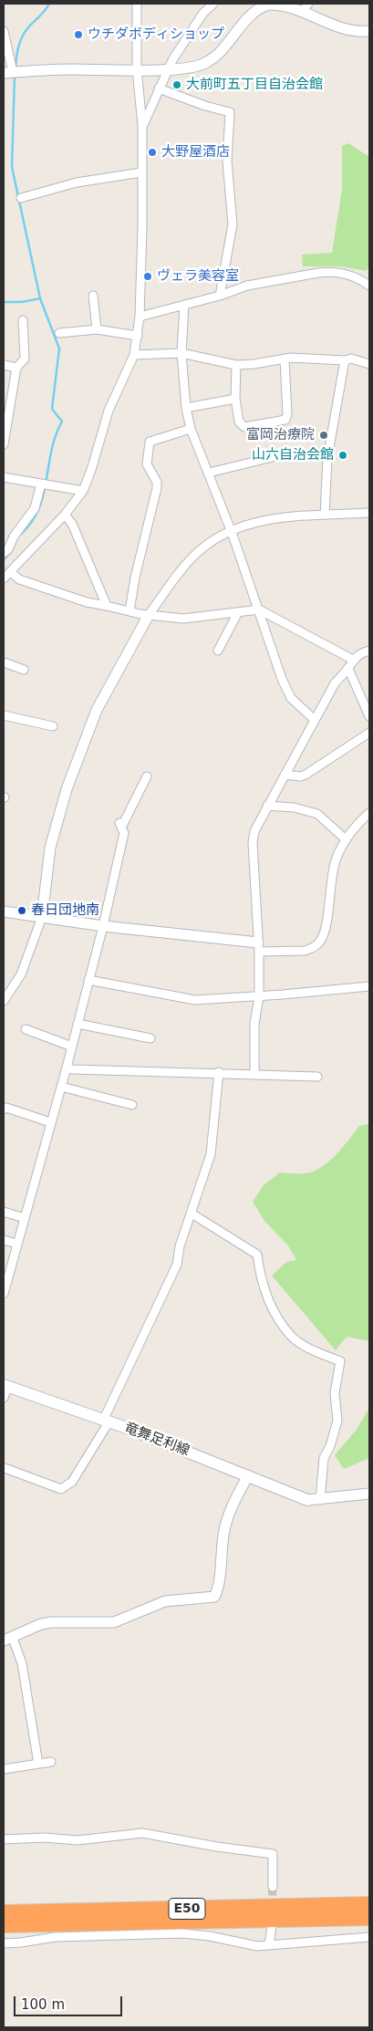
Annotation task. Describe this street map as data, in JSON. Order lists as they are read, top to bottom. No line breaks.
{"streets":{"highway":["E50"],"main road":["竜舞足利線"]},"places":["ウチダボディショップ","大前町五丁目自治会館","大野屋酒店","ヴェラ美容室","富岡治療院","山六自治会館","春日団地南"],"scale_bar":"100 m"}
